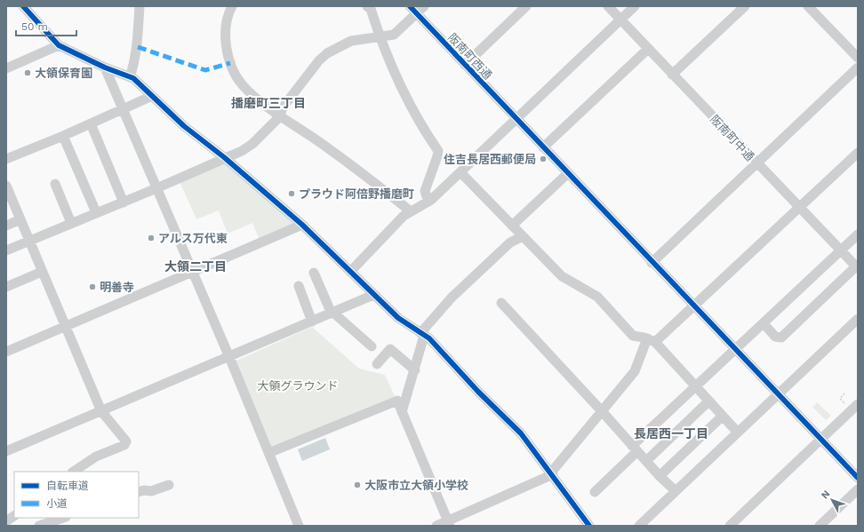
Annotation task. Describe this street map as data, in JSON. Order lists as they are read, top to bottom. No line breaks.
{"streets":{"street":["阪南町西通","阪南町中通"]},"districts":["播磨町三丁目","大領二丁目","長居西一丁目"],"parks":["大領グラウンド"],"places":["大領保育園","住吉長居西郵便局","プラウド阿倍野播磨町","アルス万代東","明善寺","大阪市立大領小学校"],"legend":["自転車道","小道"],"scale_bar":"50 m","north":"top left"}
